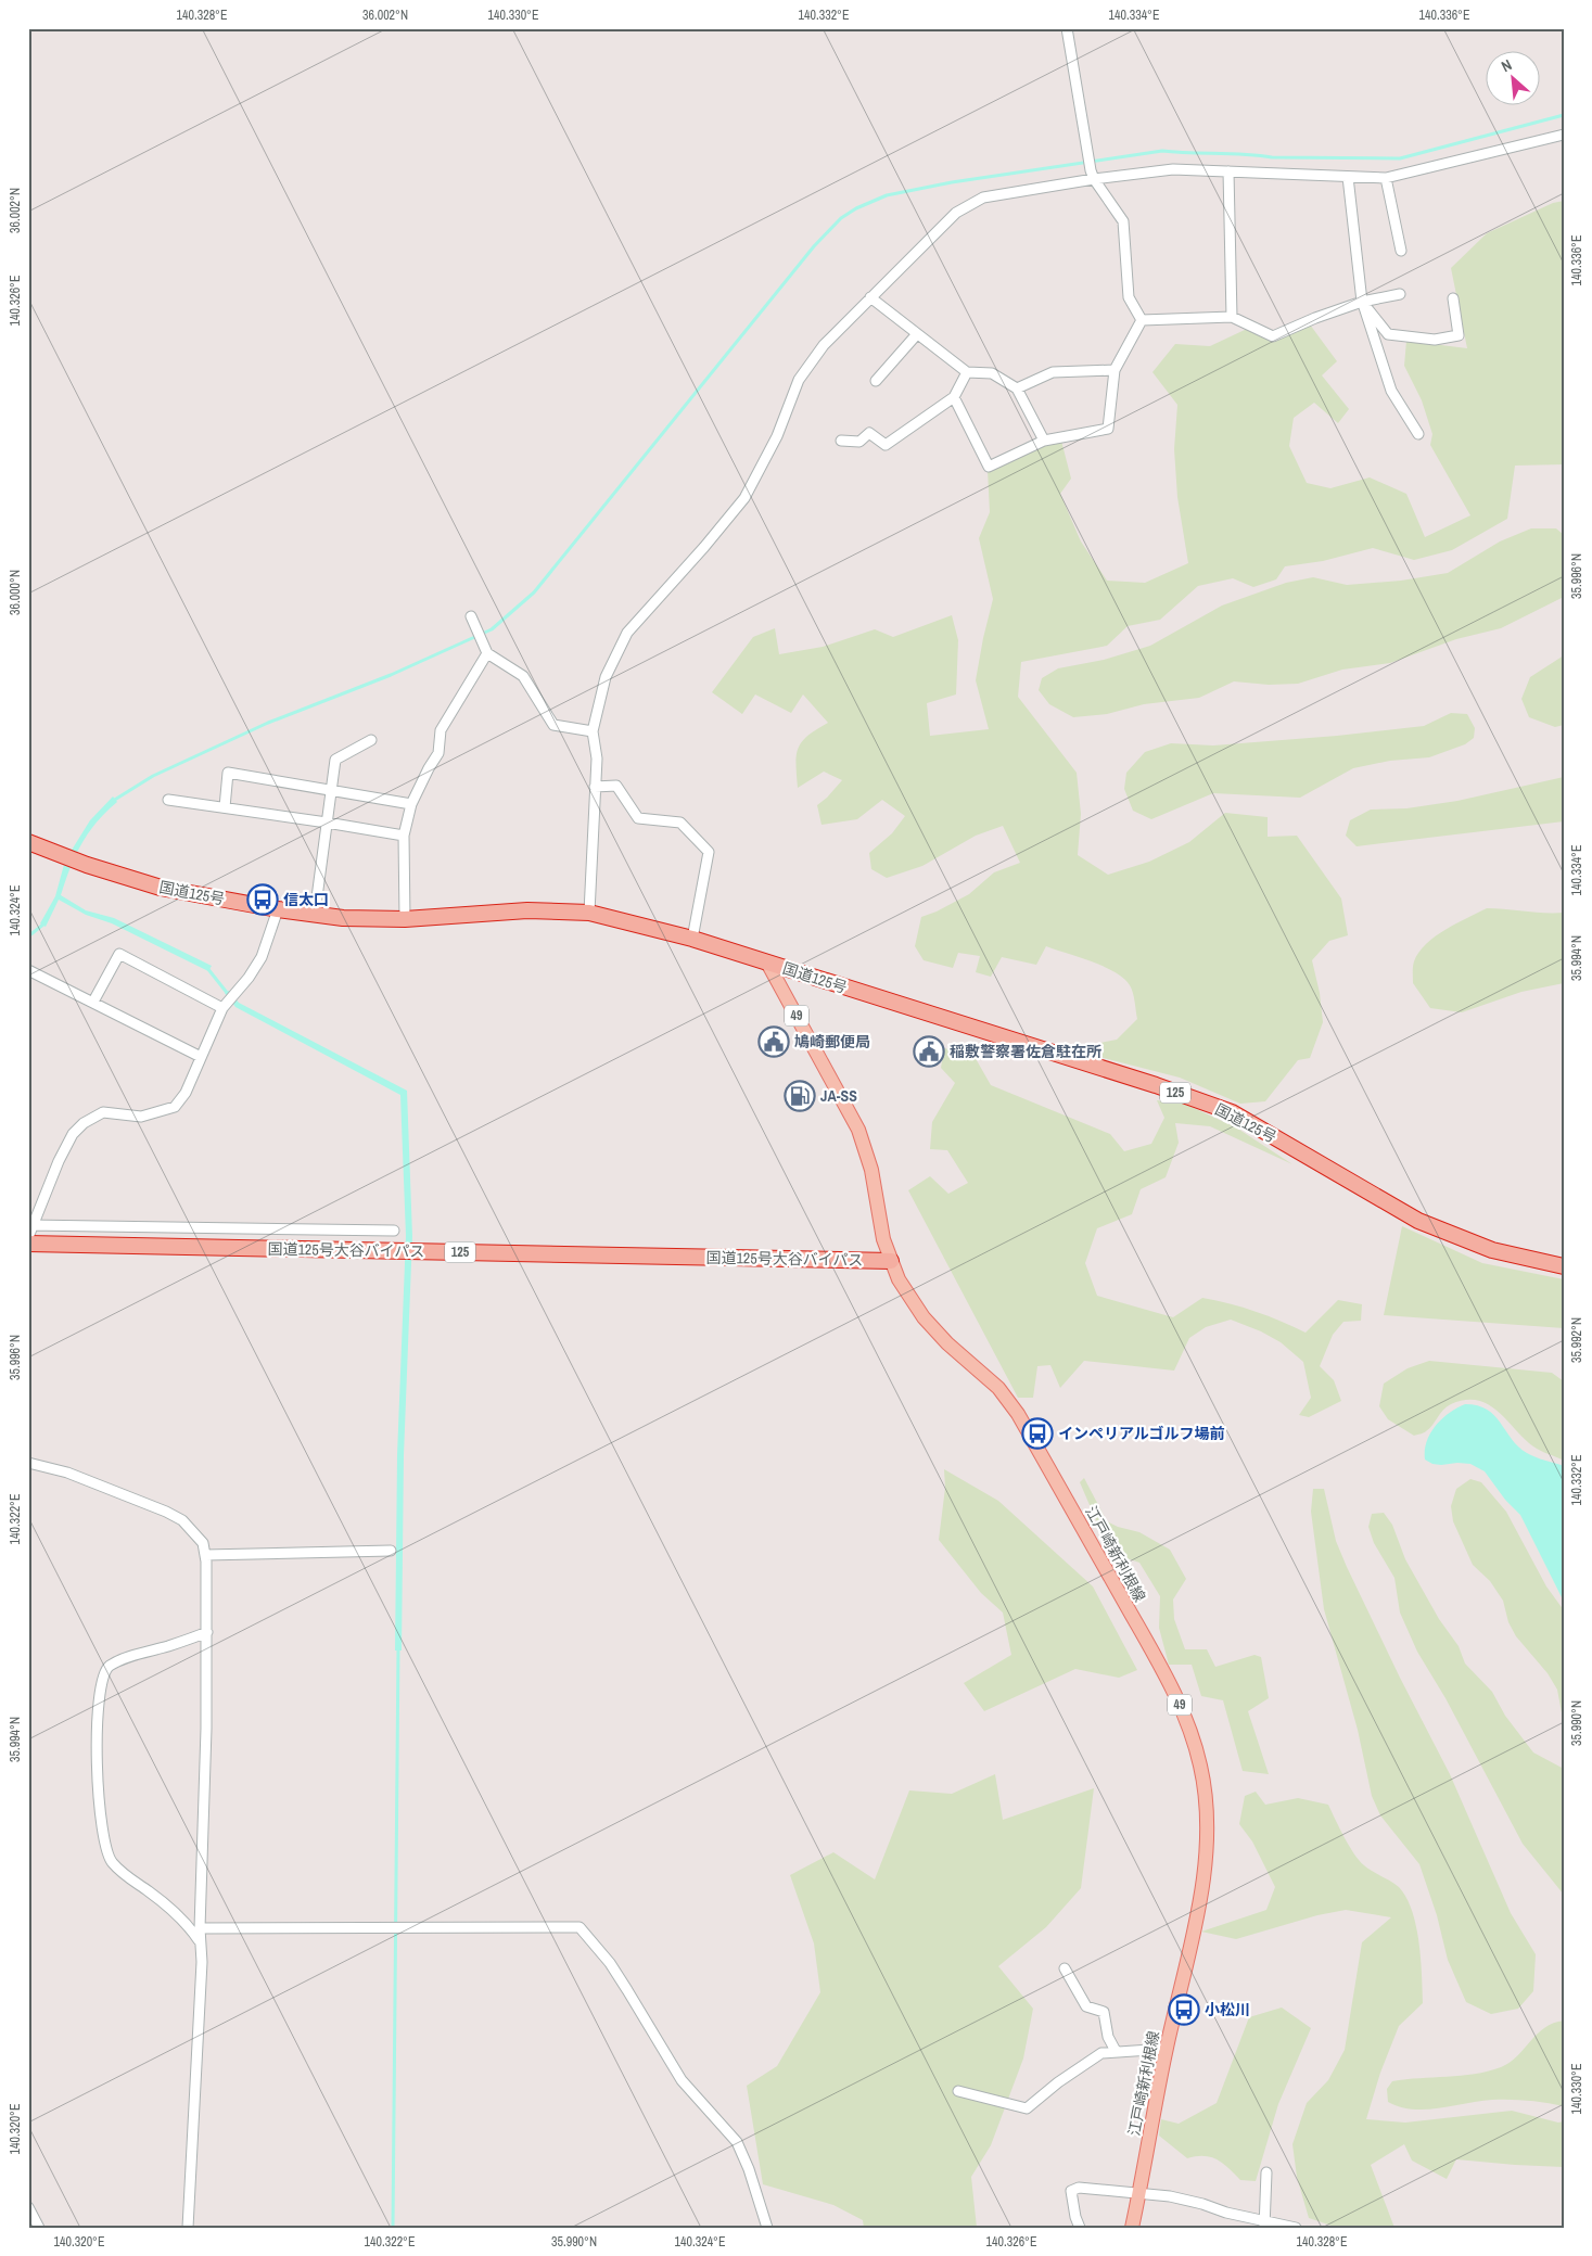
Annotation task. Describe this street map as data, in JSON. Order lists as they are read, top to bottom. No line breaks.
{"streets":{"highway":["国道125号","125","国道125号大谷バイパス"],"main road":["49","江戸崎新利根線"]},"crossings":[["国道125号","江戸崎新利根線"],["国道125号大谷バイパス","江戸崎新利根線"]],"places":{"bus stop":["信太口","インペリアルゴルフ場前","小松川"],"public building":["鳩崎郵便局","稲敷警察署佐倉駐在所"],"fuel station":["JA-SS"]},"north":"top left","coordinates":["140.328°E","36.002°N","140.330°E","140.332°E","140.334°E","140.336°E","140.326°E","35.996°N","36.000°N","140.324°E","35.994°N","35.992°N","140.322°E","35.990°N","140.320°E"]}
